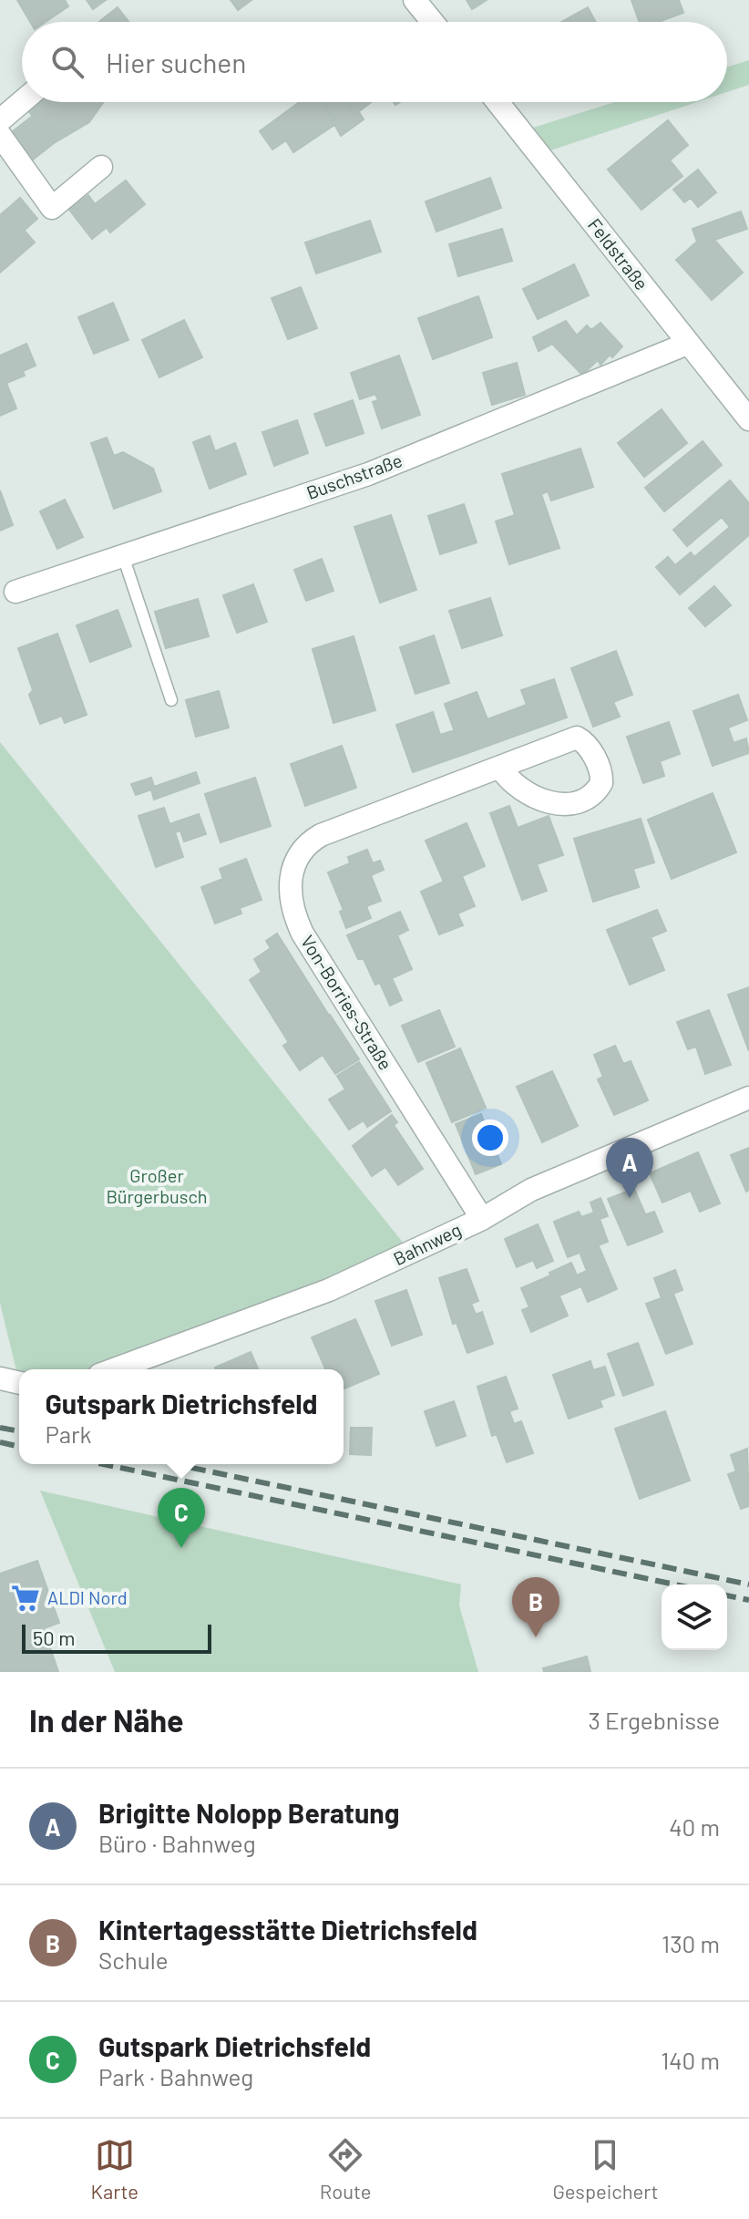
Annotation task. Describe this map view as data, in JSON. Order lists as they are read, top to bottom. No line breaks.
{"streets":{"street":["Feldstraße","Buschstraße","Von-Borries-Straße","Bahnweg"]},"crossings":[["Feldstraße","Buschstraße"],["Von-Borries-Straße","Bahnweg"]],"parks":["Großer Bürgerbusch"],"places":{"supermarket":["ALDI Nord"]},"scale_bar":"50 m","page":{"search":"Hier suchen","pins":["A","C","B"],"popup":["Gutspark Dietrichsfeld","Park"],"scale":"50 m","heading":["In der Nähe","3 Ergebnisse"],"list":[{"mark":"A","name":"Brigitte Nolopp Beratung","note":"Büro · Bahnweg","value":"40 m"},{"mark":"B","name":"Kintertagesstätte Dietrichsfeld","note":"Schule","value":"130 m"},{"mark":"C","name":"Gutspark Dietrichsfeld","note":"Park · Bahnweg","value":"140 m"}],"nav":["Karte","Route","Gespeichert"]}}
